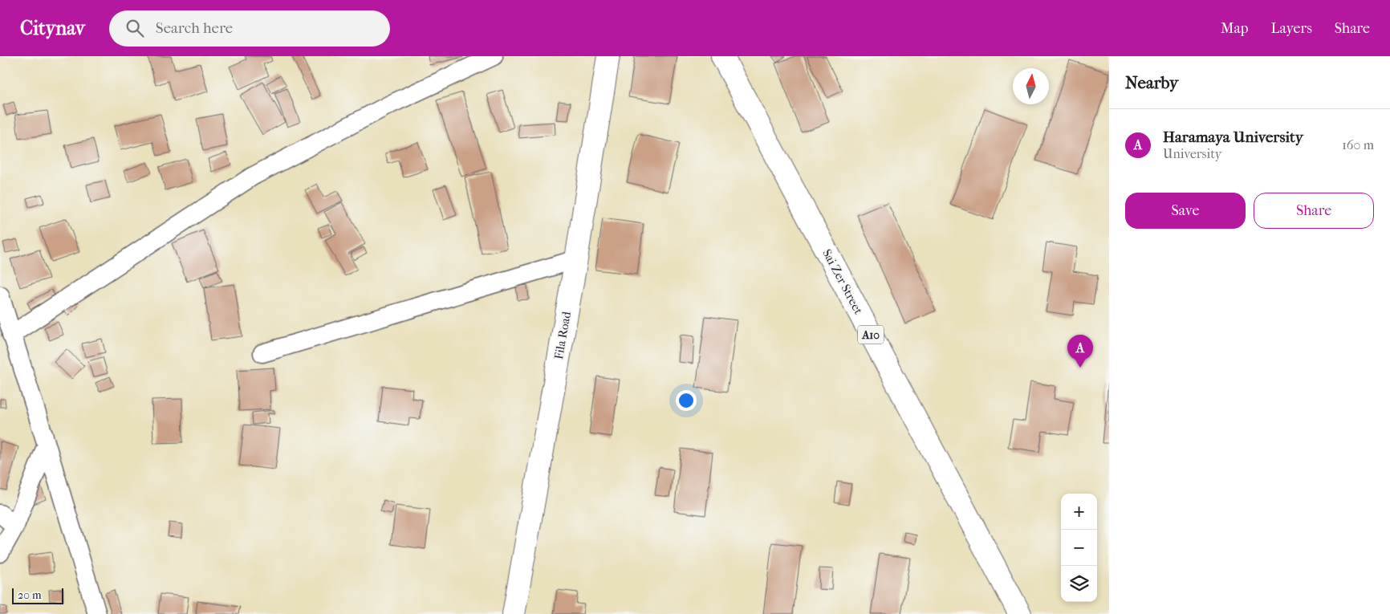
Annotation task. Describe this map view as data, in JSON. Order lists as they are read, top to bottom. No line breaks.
{"streets":{"main road":["Sai Zer Street","A10","Fila Road"]},"scale_bar":"20 m","north":"top","page":{"header":"Citynav","search":"Search here","nav":["Map","Layers","Share"],"heading":"Nearby","list":[{"mark":"A","name":"Haramaya University","note":"University","value":"160 m"}],"buttons":["Save","Share"],"pins":"A","map_buttons":["+","−"],"scale":"20 m"}}
